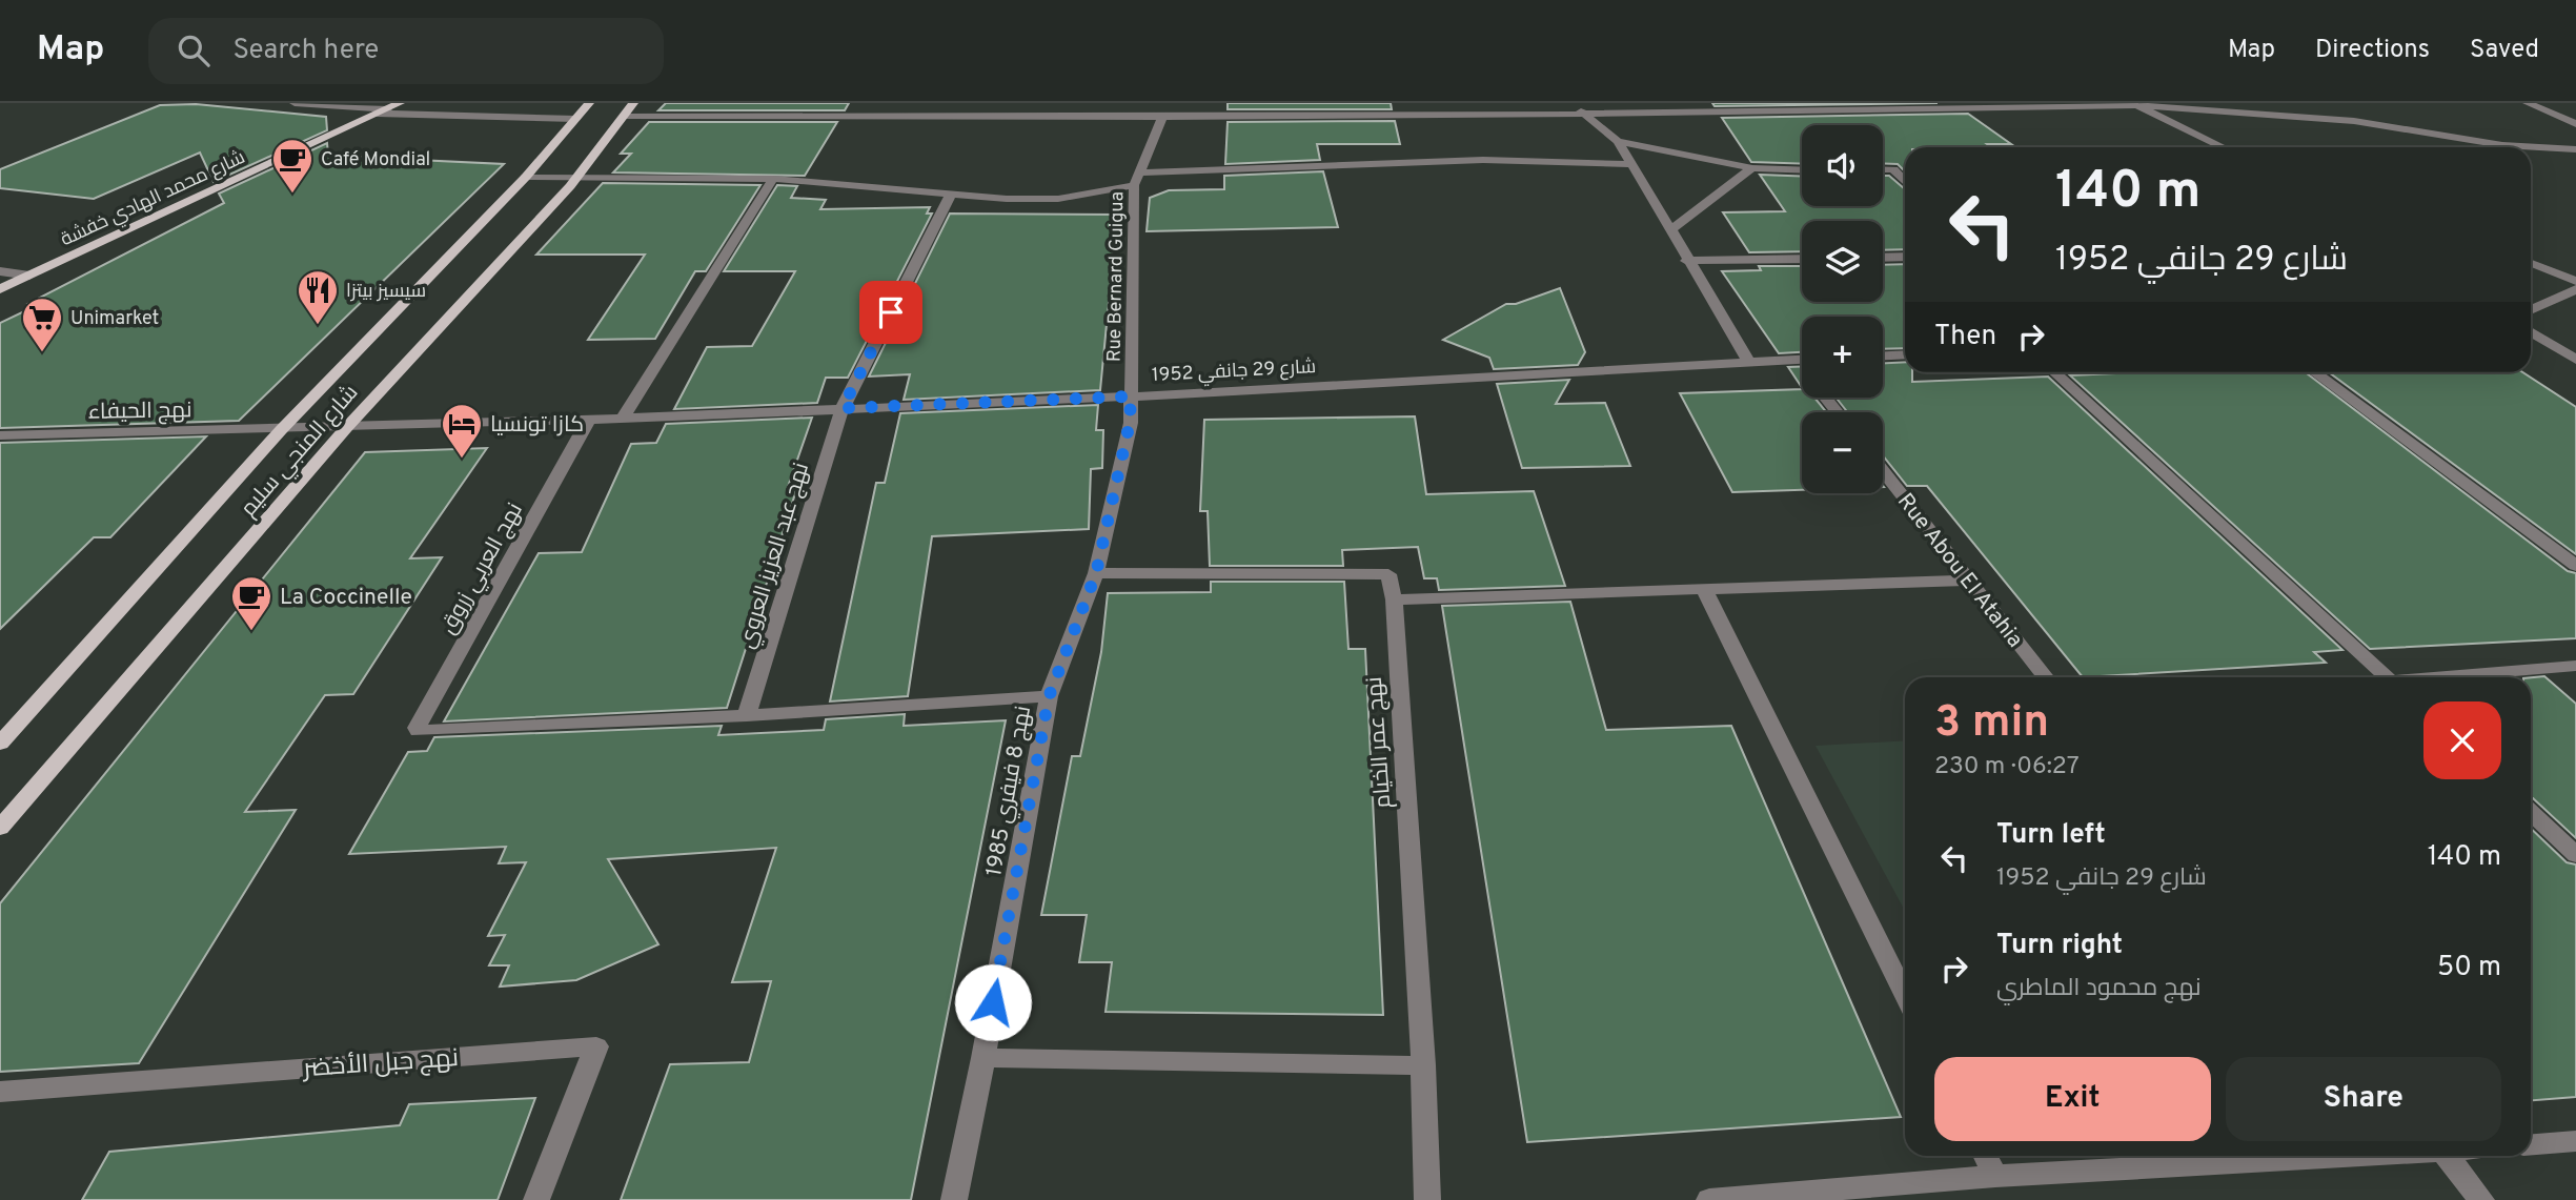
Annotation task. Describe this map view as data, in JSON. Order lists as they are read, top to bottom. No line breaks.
{"streets":{"main road":["شارع محمد الهادي خفشة","شارع المنجي سليم"],"street":["Rue Bernard Guigua","شارع 29 جانفي 1952","نهج الحيفاء","نهج عبد العزيز العروي","نهج العربي زروق","Rue Abou El Atahia","نهج عمر الخيام","نهج 8 فيفري 1985","نهج جبل الأخضر"]},"crossings":[["Rue Bernard Guigua","شارع 29 جانفي 1952"],["Rue Bernard Guigua","نهج 8 فيفري 1985"],["شارع 29 جانفي 1952","نهج الحيفاء"],["شارع 29 جانفي 1952","شارع المنجي سليم"],["شارع 29 جانفي 1952","نهج عبد العزيز العروي"],["شارع 29 جانفي 1952","نهج العربي زروق"],["شارع 29 جانفي 1952","نهج 8 فيفري 1985"],["نهج الحيفاء","شارع المنجي سليم"],["نهج عبد العزيز العروي","نهج العربي زروق"],["نهج عمر الخيام","نهج 8 فيفري 1985"]],"places":{"cafe":["Café Mondial","La Coccinelle"],"restaurant":["سيسيز بيتزا"],"supermarket":["Unimarket"],"hotel":["كازا تونسيا"]},"page":{"header":"Map","search":"Search here","nav":["Map","Directions","Saved"],"map_buttons":["+","−"],"turn":["140 m","شارع 29 جانفي 1952"],"then":"Then","heading":["3 min","230 m · 06:27"],"list":[{"name":"Turn left","note":"شارع 29 جانفي 1952","value":"140 m"},{"name":"Turn right","note":"نهج محمود الماطري","value":"50 m"}],"buttons":["Exit","Share"]}}
